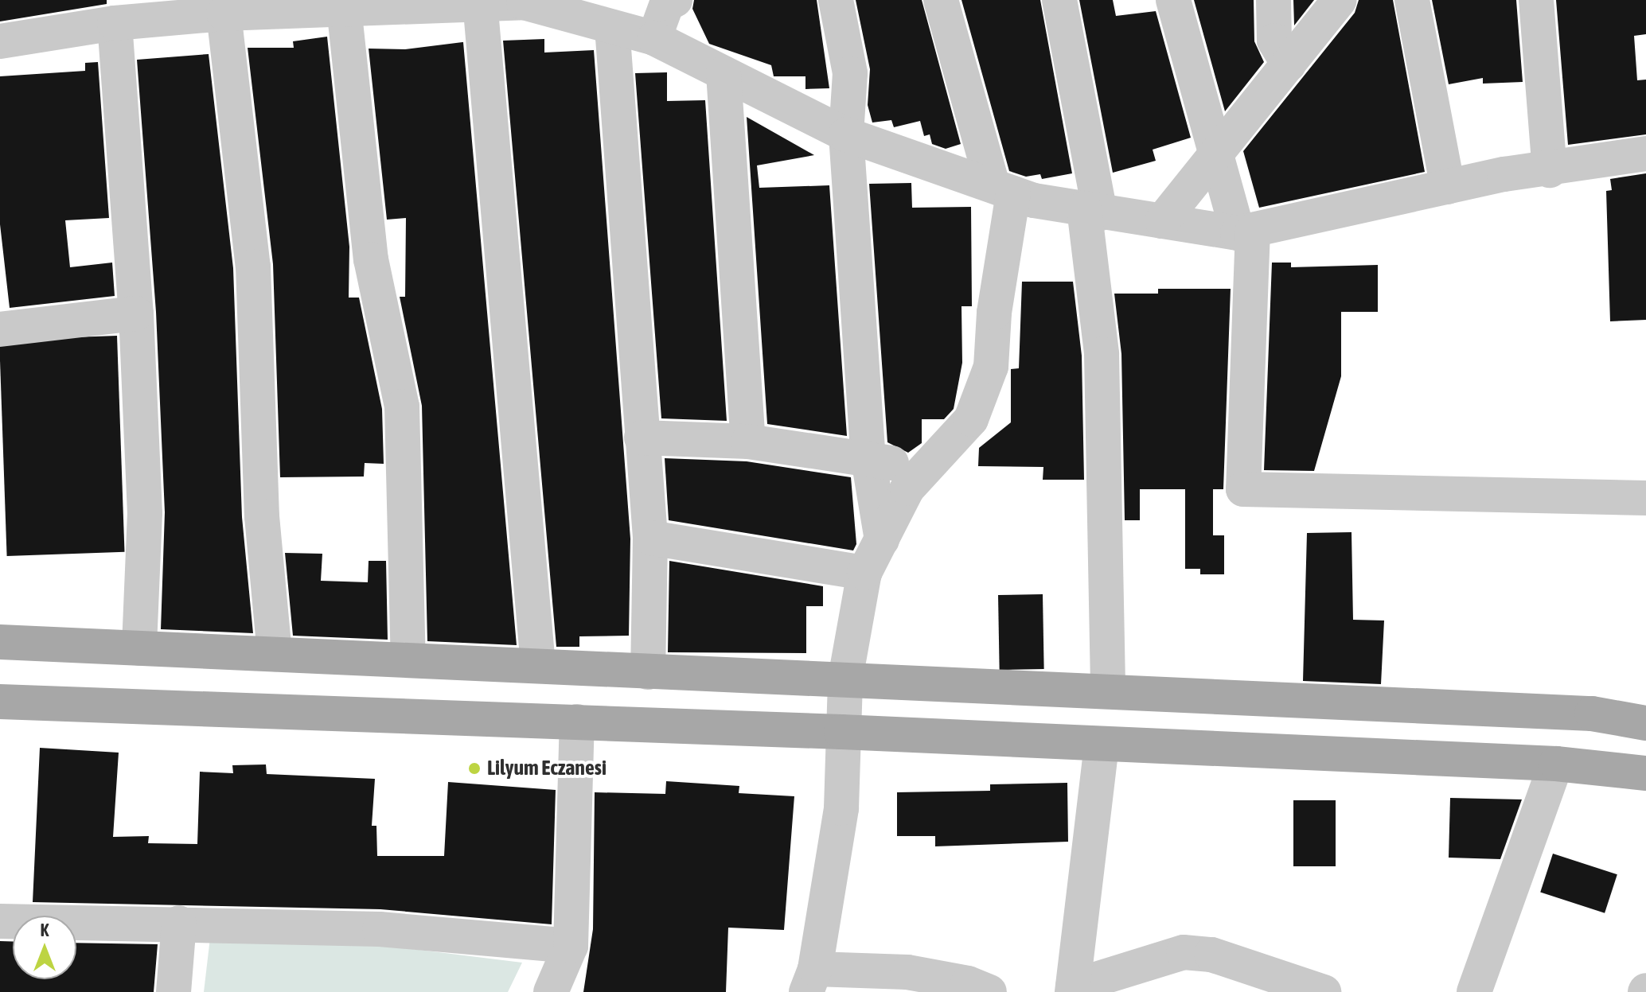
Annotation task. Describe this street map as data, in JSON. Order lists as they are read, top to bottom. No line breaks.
{"places":["Lilyum Eczanesi"],"north":"top"}
